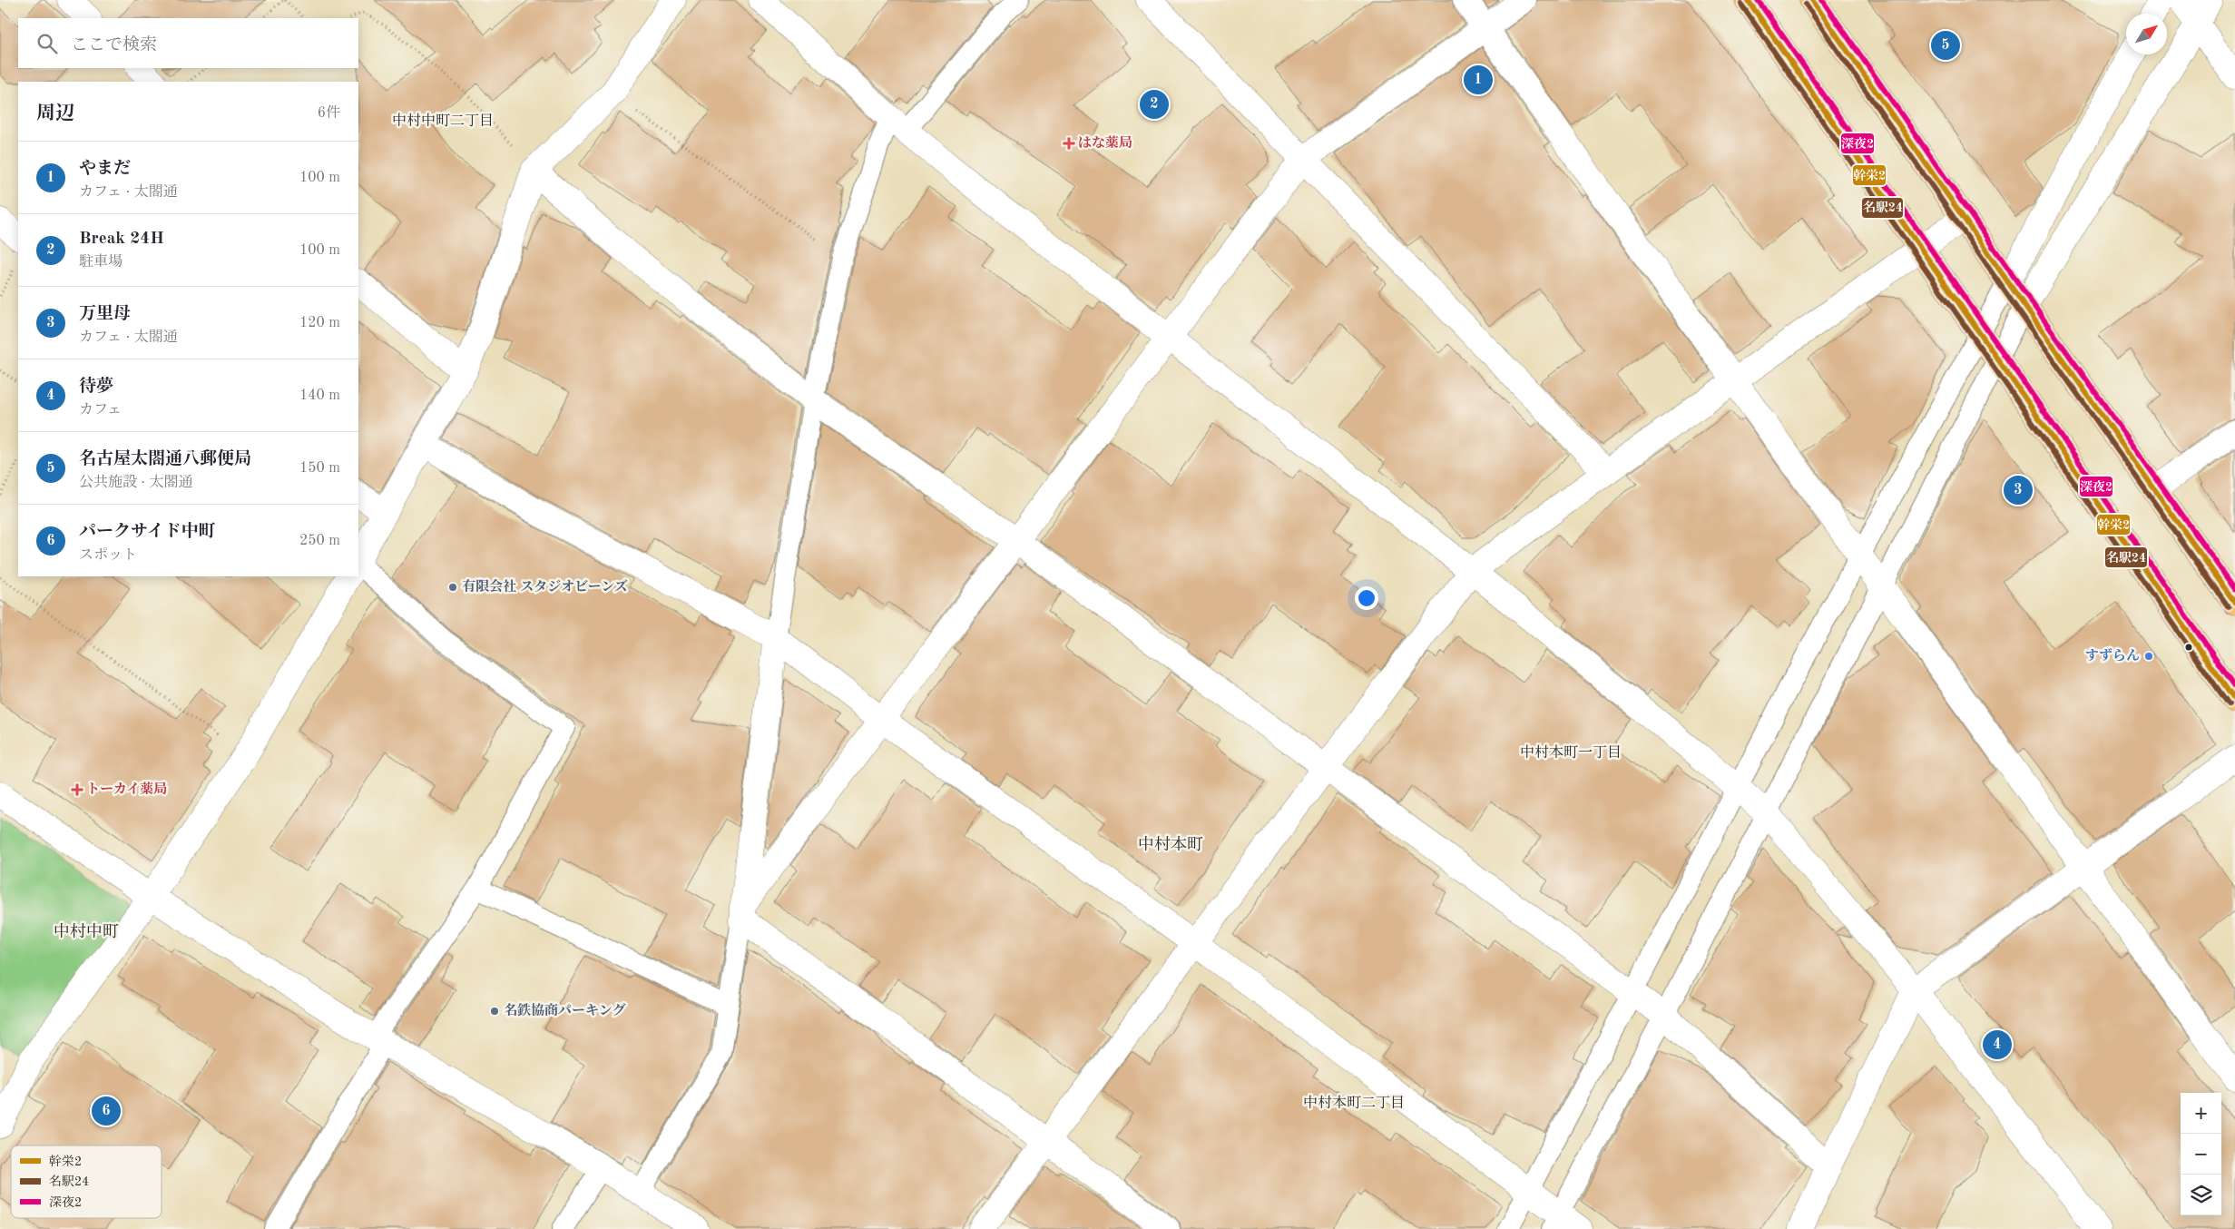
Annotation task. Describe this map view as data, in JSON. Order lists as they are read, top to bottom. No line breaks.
{"districts":["中村中町二丁目","中村本町一丁目","中村本町","中村中町","中村本町二丁目"],"places":{"health":["はな薬局","トーカイ薬局"],"other":["有限会社 スタジオビーンズ","すずらん","名鉄協商パーキング"]},"lines":["transit line 幹栄2","transit line 深夜2","transit line 名駅24"],"legend":["幹栄2","名駅24","深夜2"],"north":"top right","page":{"search":"ここで検索","pins":["5","1","2","3","4","6"],"heading":["周辺","6件"],"list":[{"mark":"1","name":"やまだ","note":"カフェ · 太閤通","value":"100 m"},{"mark":"2","name":"Break 24H","note":"駐車場","value":"100 m"},{"mark":"3","name":"万里母","note":"カフェ · 太閤通","value":"120 m"},{"mark":"4","name":"待夢","note":"カフェ","value":"140 m"},{"mark":"5","name":"名古屋太閤通八郵便局","note":"公共施設 · 太閤通","value":"150 m"},{"mark":"6","name":"パークサイド中町","note":"スポット","value":"250 m"}],"map_buttons":["+","−"]}}
